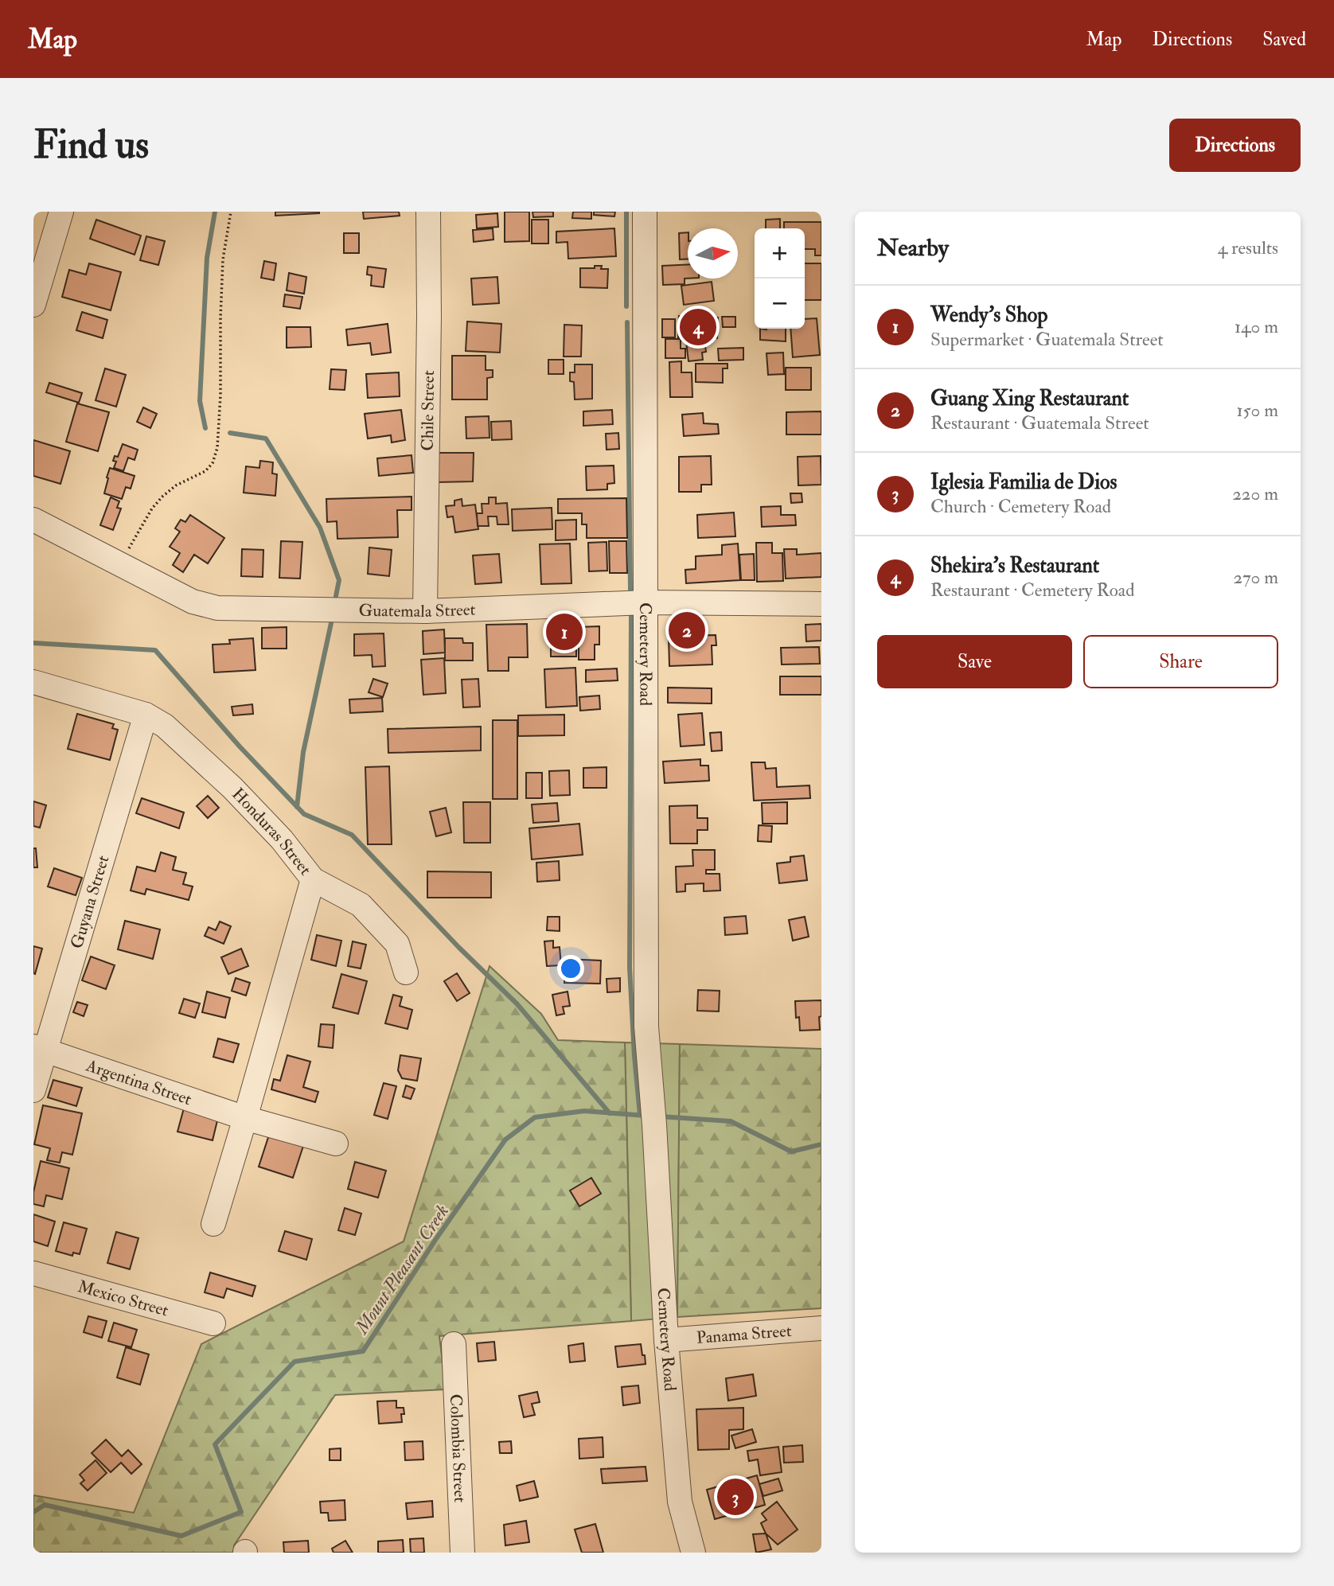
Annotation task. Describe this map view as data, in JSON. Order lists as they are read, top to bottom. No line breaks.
{"streets":{"street":["Chile Street","Guatemala Street","Cemetery Road","Honduras Street","Guyana Street","Argentina Street","Mexico Street","Panama Street","Colombia Street"]},"crossings":[["Chile Street","Guatemala Street"],["Guatemala Street","Cemetery Road"],["Cemetery Road","Panama Street"],["Honduras Street","Guyana Street"],["Honduras Street","Argentina Street"],["Guyana Street","Argentina Street"]],"water":["Mount Pleasant Creek"],"north":"right","page":{"header":"Map","nav":["Map","Directions","Saved"],"buttons":["Directions",["Save","Share"]],"title":"Find us","heading":["Nearby","4 results"],"map_buttons":["+","−"],"list":[{"mark":"1","name":"Wendy's Shop","note":"Supermarket · Guatemala Street","value":"140 m"},{"mark":"2","name":"Guang Xing Restaurant","note":"Restaurant · Guatemala Street","value":"150 m"},{"mark":"3","name":"Iglesia Familia de Dios","note":"Church · Cemetery Road","value":"220 m"},{"mark":"4","name":"Shekira's Restaurant","note":"Restaurant · Cemetery Road","value":"270 m"}],"pins":["4","2","1","3"]}}
